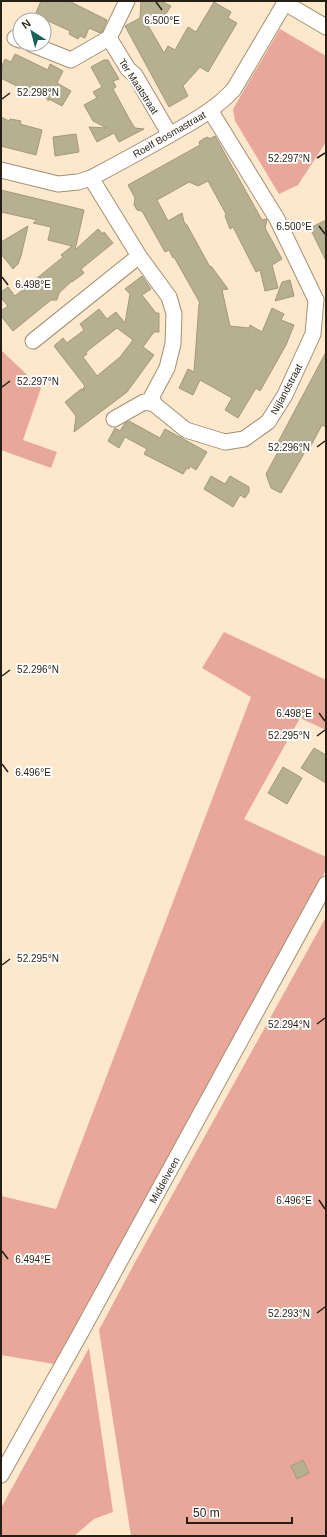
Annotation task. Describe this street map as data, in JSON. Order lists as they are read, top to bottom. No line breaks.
{"streets":{"street":["Ter Maatstraat","Roelf Bosmastraat","Nijlandstraat","Middelveen"]},"crossings":[["Ter Maatstraat","Roelf Bosmastraat"],["Roelf Bosmastraat","Nijlandstraat"]],"scale_bar":"50 m","north":"top left","coordinates":["6.500°E","52.298°N","52.297°N","6.498°E","52.296°N","52.295°N","6.496°E","52.294°N","6.494°E","52.293°N"]}
